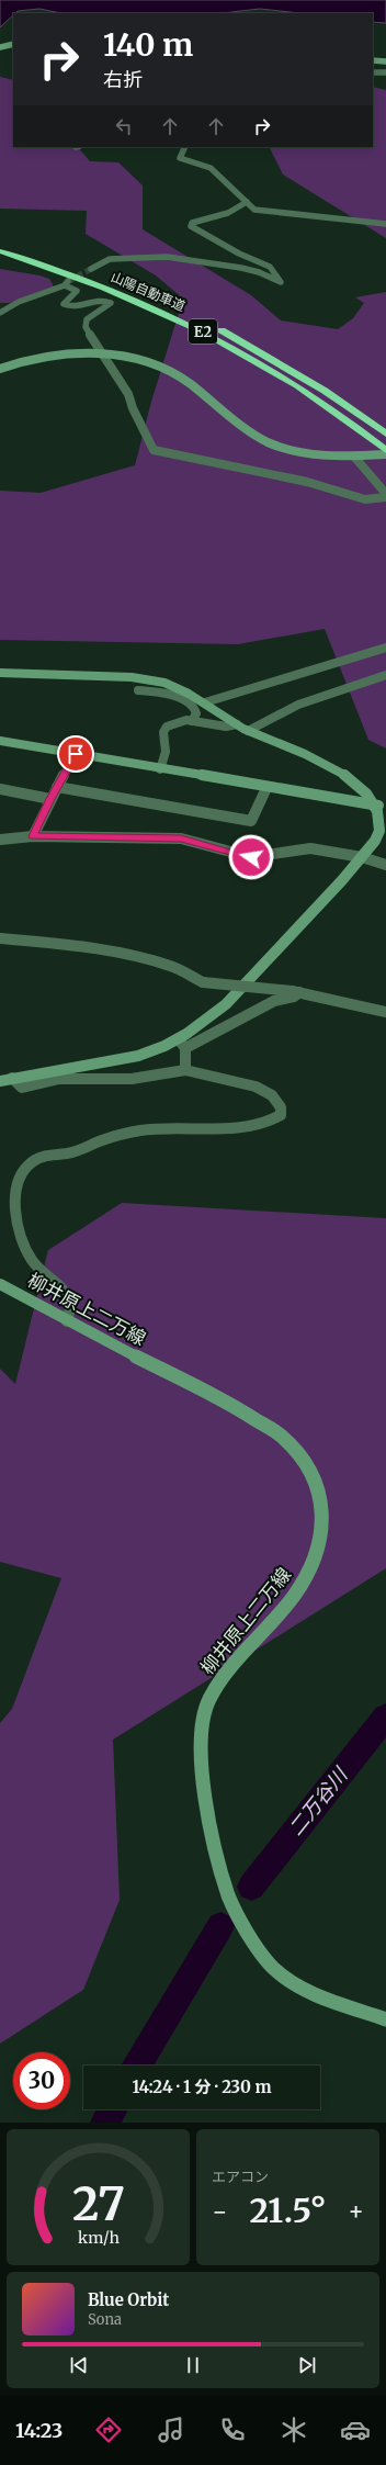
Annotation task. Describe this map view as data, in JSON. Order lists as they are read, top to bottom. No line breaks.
{"streets":{"highway":["山陽自動車道","E2"],"street":["柳井原上二万線"]},"water":["二万谷川"],"page":{"turn":["140 m","右折"],"limit":"30","trip":"14:24 · 1 分 · 230 m","tile":"エアコン","heat":["−","21.5°","+"],"song":["Blue Orbit","Sona"],"tabs":"14:23","gauge":["27","km/h"]}}
